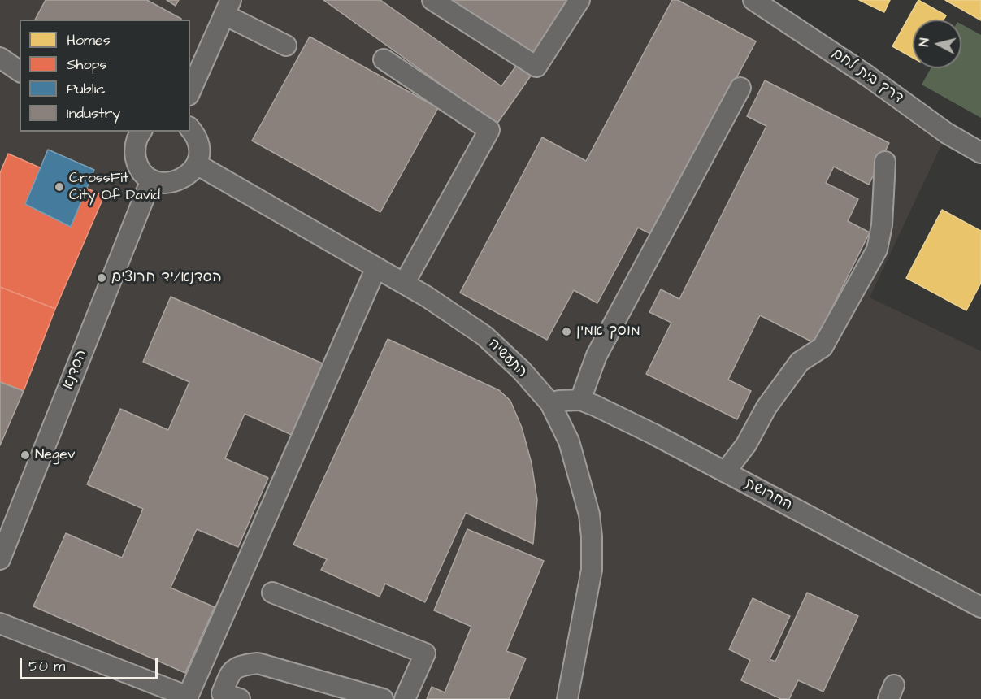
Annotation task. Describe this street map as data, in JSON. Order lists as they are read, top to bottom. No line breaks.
{"streets":{"street":["דרך בית לחם","התעשיה","הסדנא","החרושת"]},"crossings":[["התעשיה","החרושת"]],"places":["CrossFit City Of David","הסדנא/יד חרוצים","מוסך אמין","Negev"],"legend":["Homes","Shops","Public","Industry"],"scale_bar":"50 m","north":"left"}
